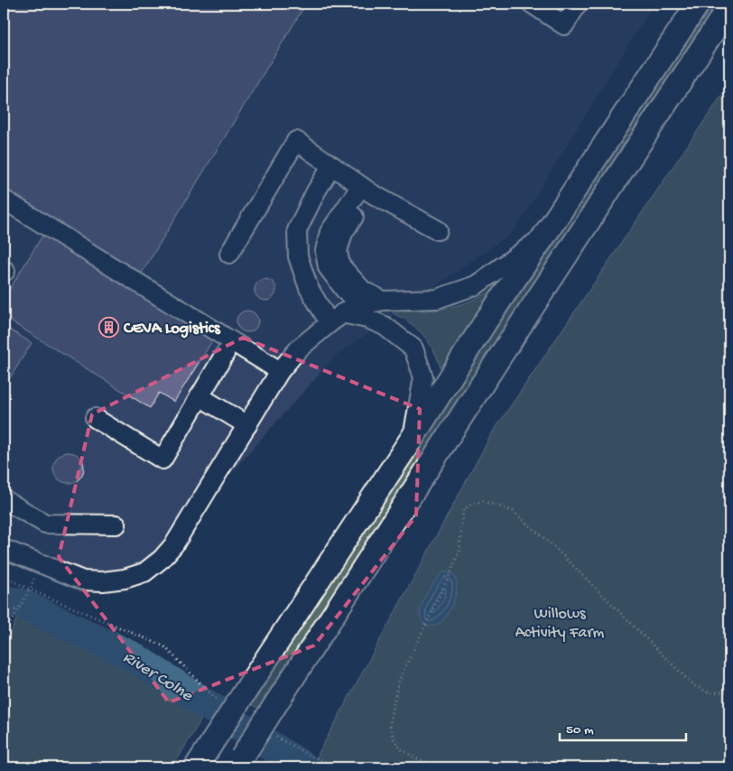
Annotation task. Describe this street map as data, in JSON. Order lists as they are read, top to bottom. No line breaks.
{"water":["River Colne"],"parks":["Willows Activity Farm"],"places":{"building":["CEVA Logistics"]},"scale_bar":"50 m"}
